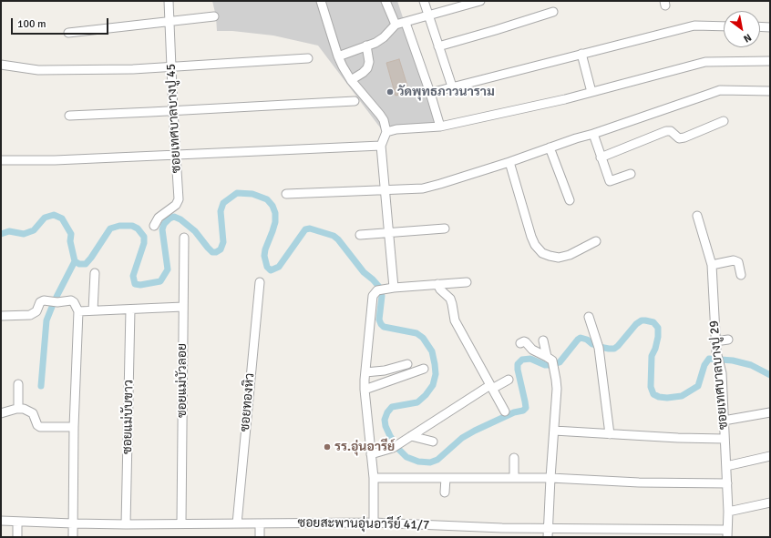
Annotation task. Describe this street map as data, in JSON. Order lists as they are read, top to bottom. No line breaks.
{"streets":{"street":["ซอยเทศบาลบางปู 45","ซอยเทศบาลบางปู 29","ซอยแม่บัวลอย","ซอยทองหิว","ซอยแม่บับขาว","ซอยสะพานอุ่นอารีย์ 41/7"]},"crossings":[["ซอยเทศบาลบางปู 29","ซอยสะพานอุ่นอารีย์ 41/7"],["ซอยแม่บัวลอย","ซอยสะพานอุ่นอารีย์ 41/7"],["ซอยทองหิว","ซอยสะพานอุ่นอารีย์ 41/7"],["ซอยแม่บับขาว","ซอยสะพานอุ่นอารีย์ 41/7"]],"places":["วัดพุทธภาวนาราม","รร.อุ่นอารีย์"],"scale_bar":"100 m","north":"bottom right"}
